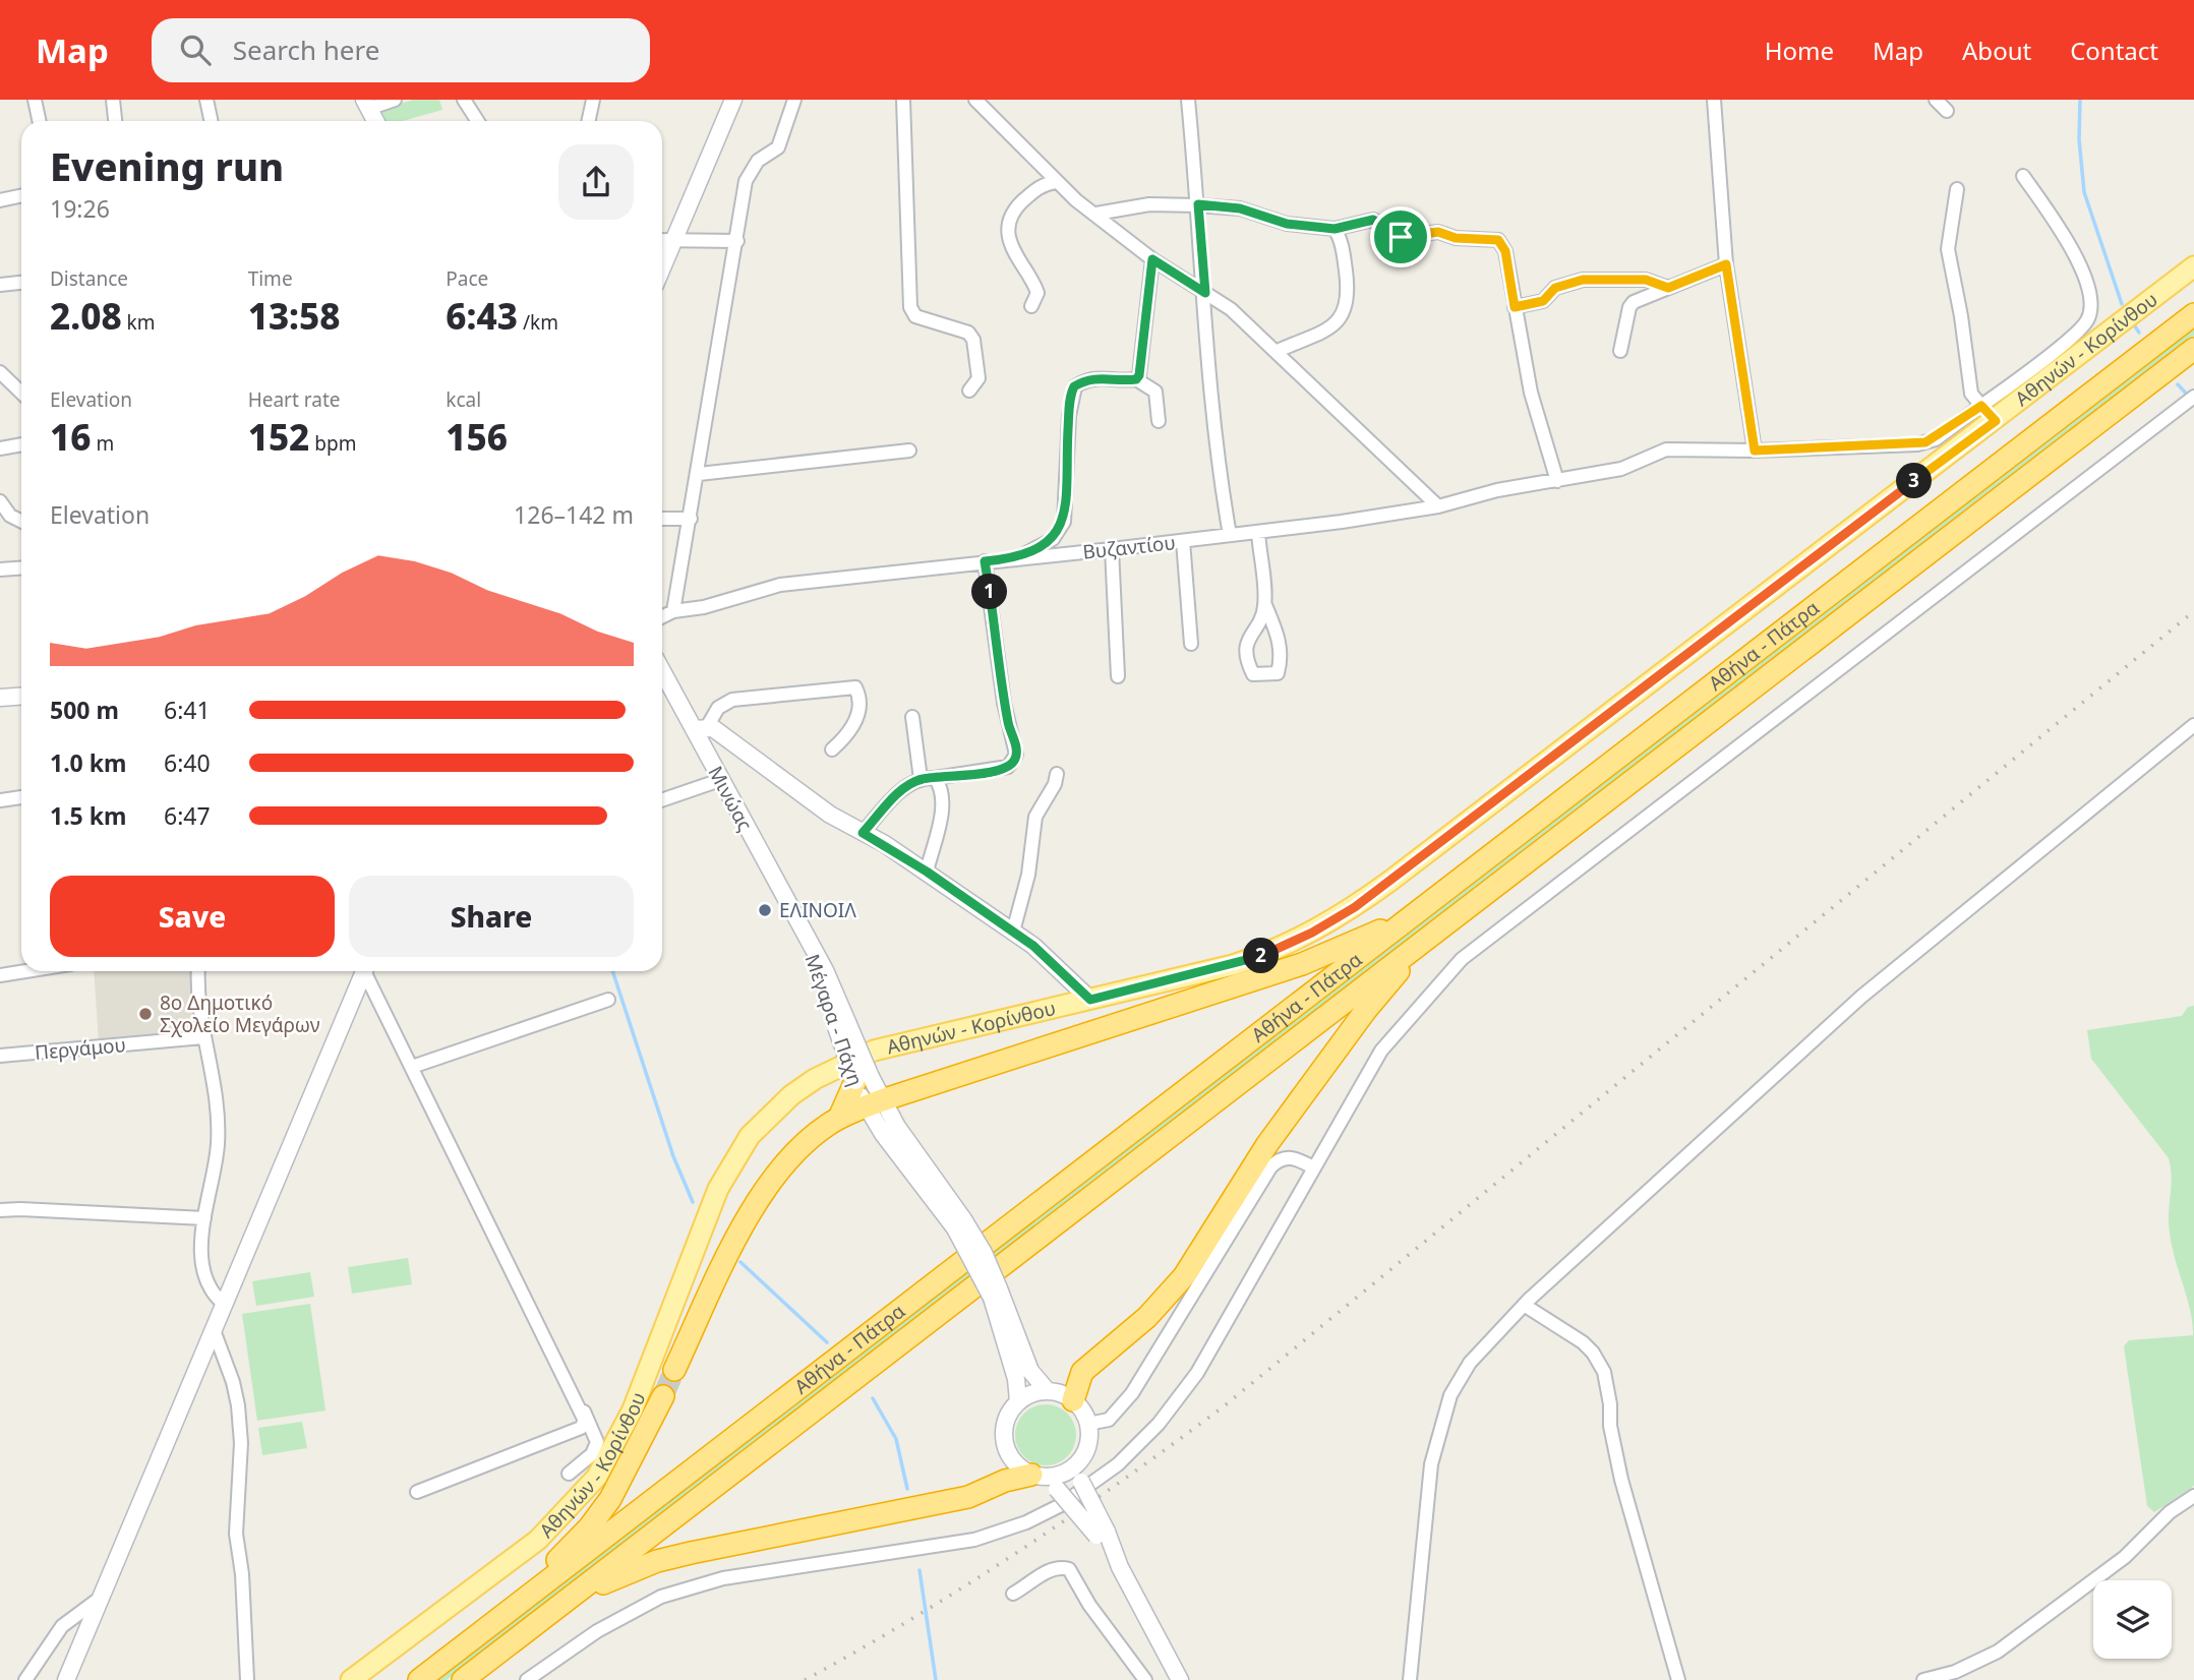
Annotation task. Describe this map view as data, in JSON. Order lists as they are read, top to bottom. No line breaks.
{"streets":{"highway":["Αθήνα - Πάτρα"],"main road":["Αθηνών - Κορίνθου","Μινώας","Μέγαρα - Πάχη"],"street":["Βυζαντίου","Περγάμου"]},"crossings":[["Μινώας","Μέγαρα - Πάχη"]],"places":["ΕΛΙΝΟΙΛ","8ο Δημοτικό Σχολείο Μεγάρων"],"page":{"header":"Map","search":"Search here","nav":["Home","Map","About","Contact"],"heading":["Evening run","19:26"],"stats":[["Distance","2.08 km"],["Time","13:58"],["Pace","6:43 /km"],["Elevation","16 m"],["Heart rate","152 bpm"],["kcal","156"]],"pins":["3","1","2"],"chart":["Elevation","126–142 m"],"list":[{"name":"500 m","note":"6:41"},{"name":"1.0 km","note":"6:40"},{"name":"1.5 km","note":"6:47"}],"buttons":["Save","Share"]}}
